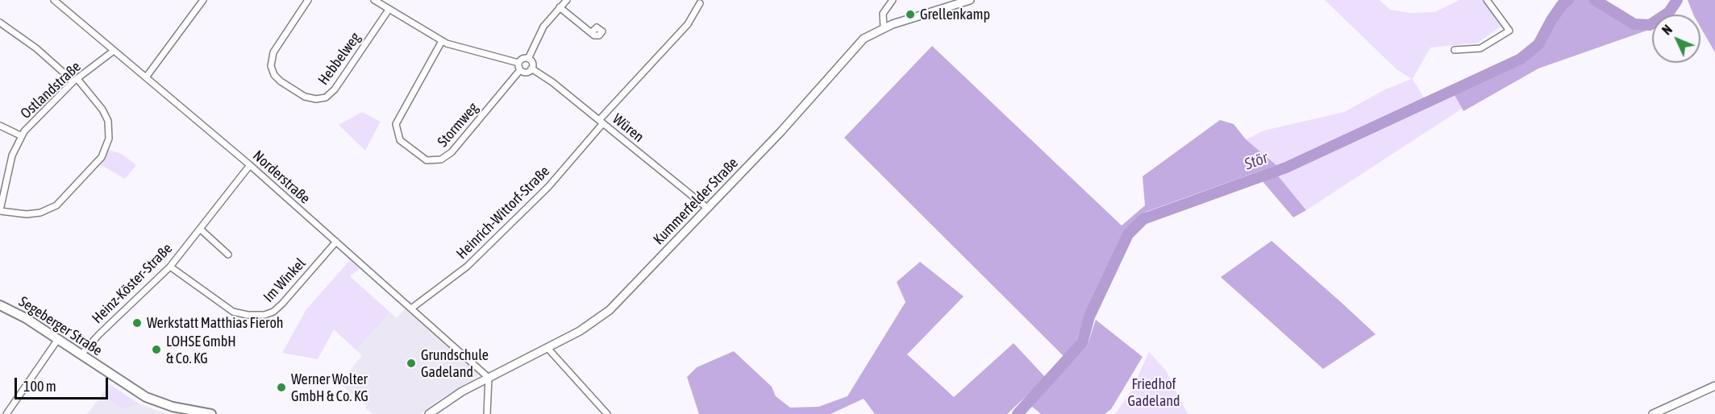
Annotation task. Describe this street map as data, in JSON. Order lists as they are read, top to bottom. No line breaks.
{"streets":{"main road":["Segeberger Straße"],"street":["Hebbelweg","Ostlandstraße","Stormweg","Würen","Norderstraße","Kummerfelder Straße","Heinrich-Wittorf-Straße","Im Winkel","Heinz-Köster-Straße"]},"crossings":[["Ostlandstraße","Norderstraße"],["Stormweg","Würen"],["Würen","Kummerfelder Straße"],["Würen","Heinrich-Wittorf-Straße"],["Norderstraße","Kummerfelder Straße"],["Norderstraße","Heinrich-Wittorf-Straße"],["Norderstraße","Im Winkel"],["Norderstraße","Heinz-Köster-Straße"],["Im Winkel","Heinz-Köster-Straße"],["Heinz-Köster-Straße","Segeberger Straße"]],"water":["Stör"],"parks":["Friedhof Gadeland"],"places":["Grellenkamp","Werkstatt Matthias Fieroh","LOHSE GmbH & Co. KG","Grundschule Gadeland","Werner Wolter GmbH & Co. KG"],"scale_bar":"100 m","north":"top left"}
